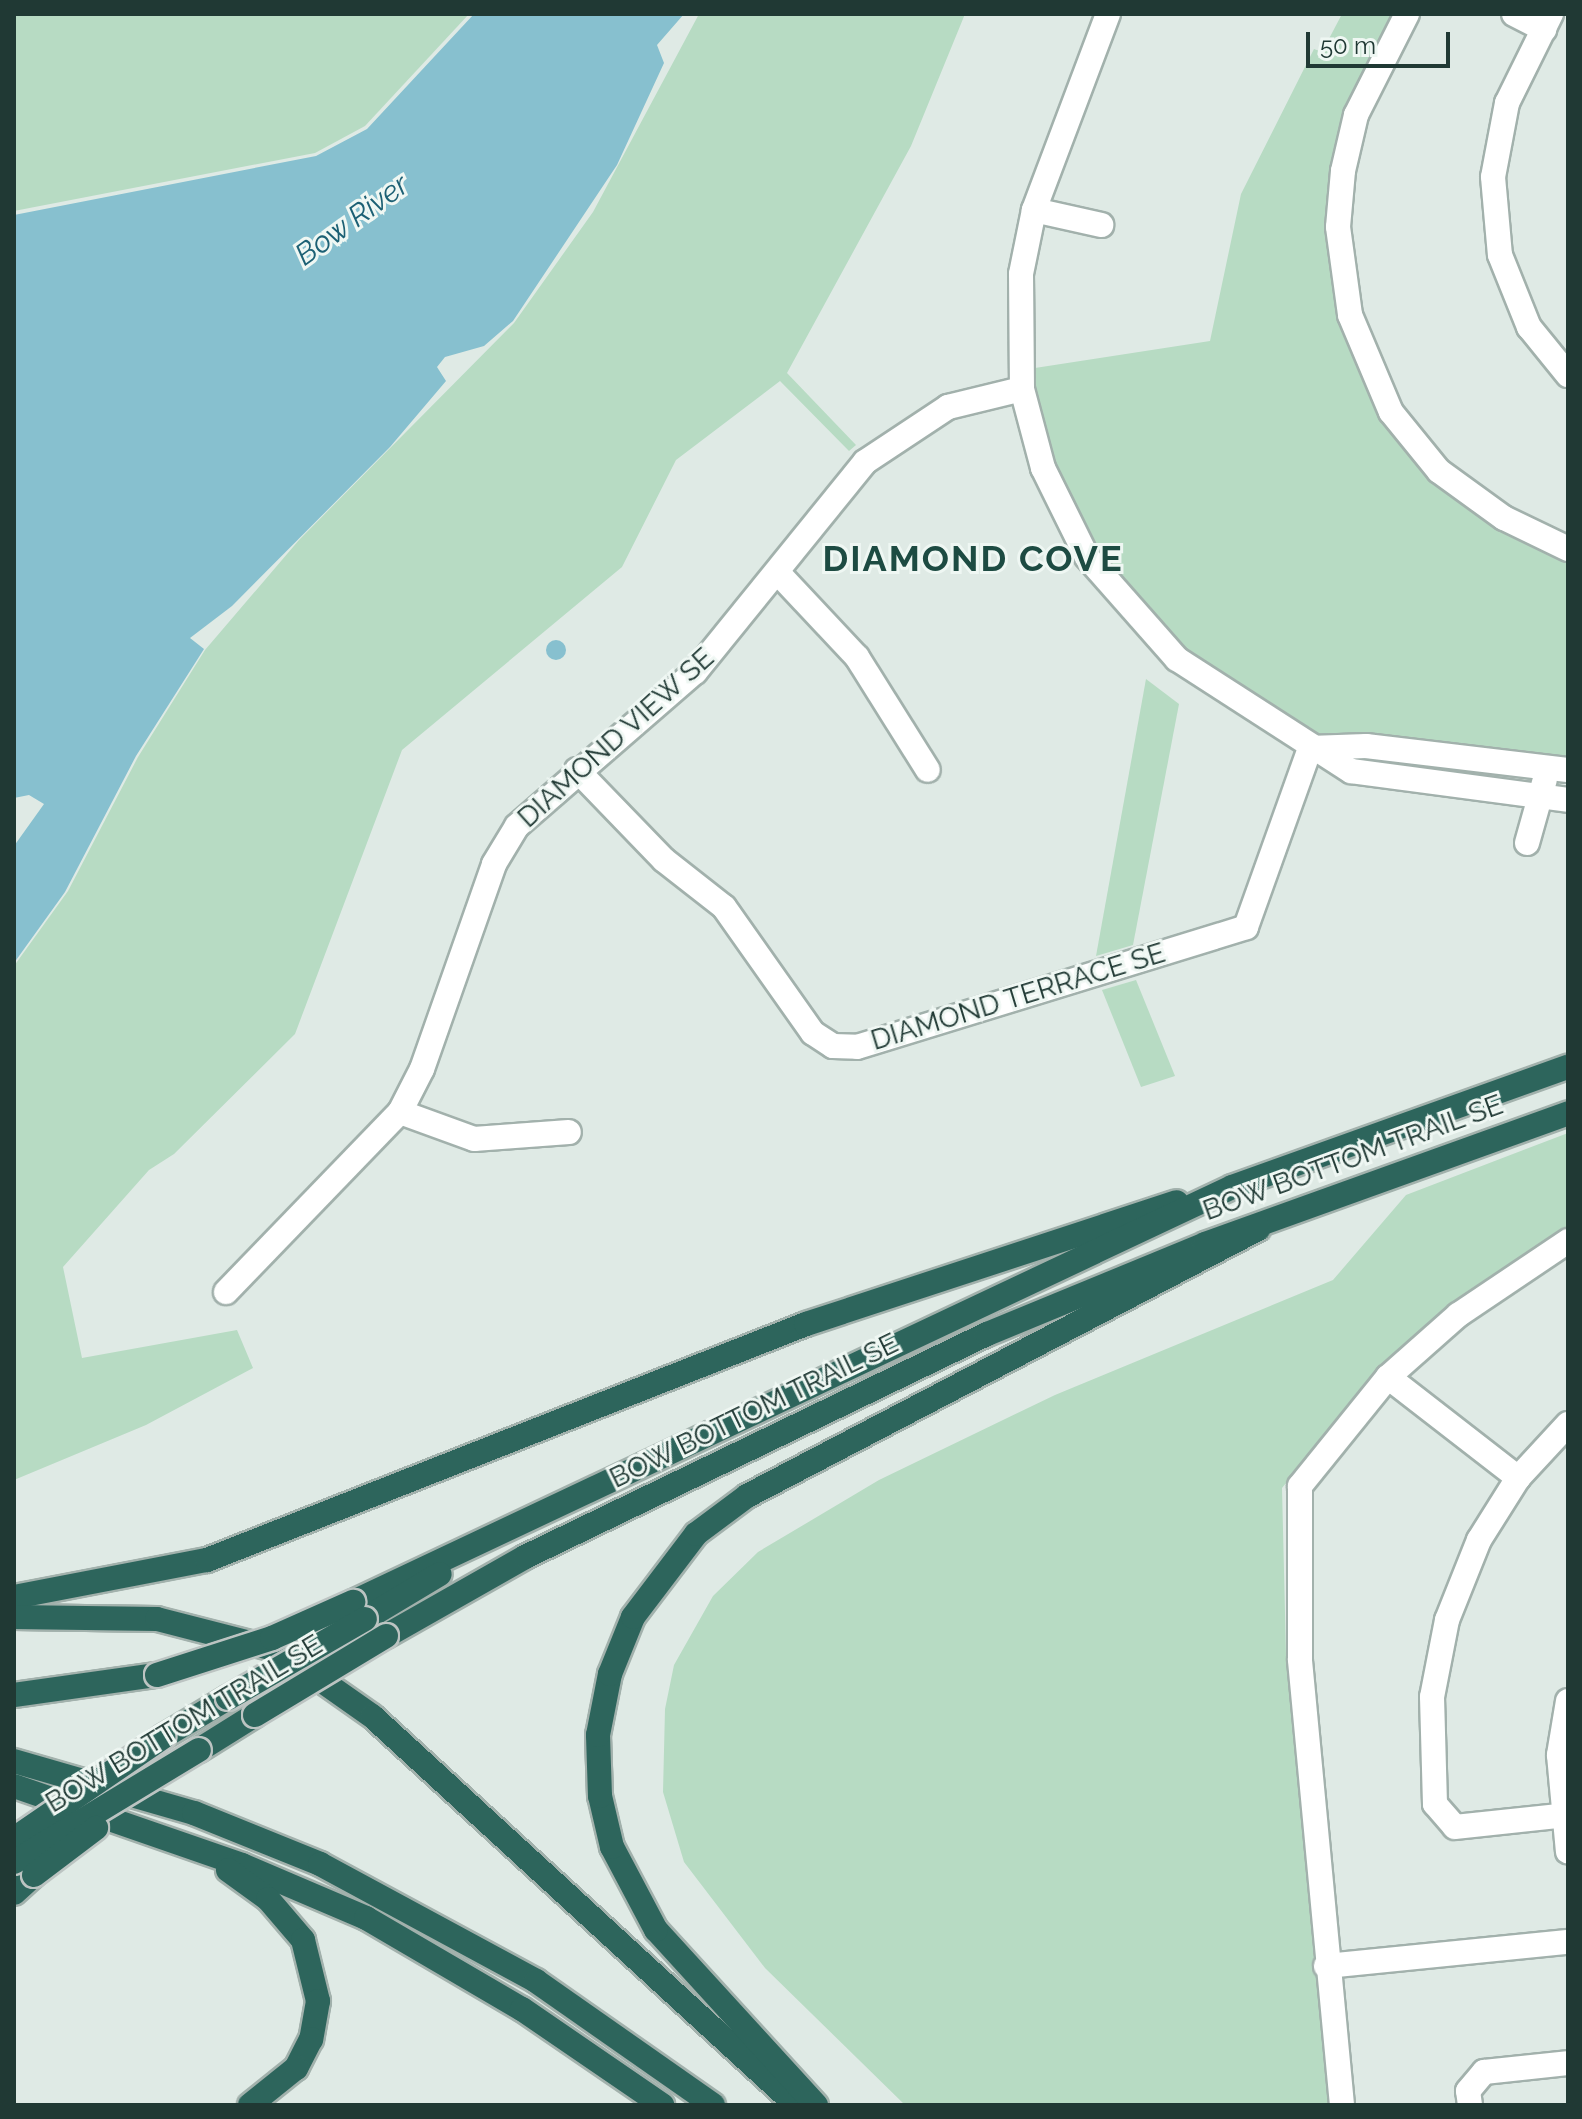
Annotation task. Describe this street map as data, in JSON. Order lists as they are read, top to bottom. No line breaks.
{"streets":{"highway":["BOW BOTTOM TRAIL SE"],"street":["DIAMOND VIEW SE","DIAMOND TERRACE SE"]},"crossings":[["DIAMOND VIEW SE","DIAMOND TERRACE SE"]],"districts":["DIAMOND COVE"],"water":["Bow River"],"scale_bar":"50 m"}
